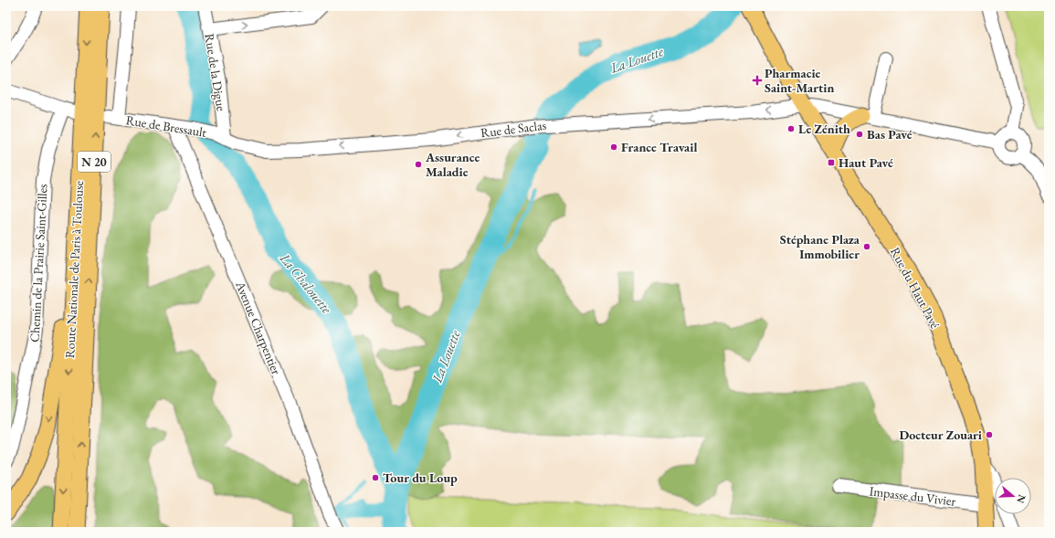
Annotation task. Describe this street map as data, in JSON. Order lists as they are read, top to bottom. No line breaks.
{"streets":{"main road":["N 20","Route Nationale de Paris à Toulouse","Rue du Haut Pavé"],"street":["Rue de la Digue","Rue de Bressault","Rue de Saclas","Chemin de la Prairie Saint-Gilles","Avenue Charpentier","Impasse du Vivier"]},"crossings":[["Rue de la Digue","Rue de Bressault"],["Rue de la Digue","Rue de Saclas"],["Rue de Bressault","Rue de Saclas"],["Rue de Bressault","Avenue Charpentier"],["Rue de Saclas","Rue du Haut Pavé"],["Rue du Haut Pavé","Impasse du Vivier"]],"one_way":["Rue de Saclas"],"water":["La Louette","La Chalouette"],"places":{"health":["Pharmacie Saint-Martin"],"other":["Le Zénith","Bas Pavé","France Travail","Assurance Maladie","Stéphane Plaza Immobilier","Docteur Zouari","Tour du Loup"],"transit":["Haut Pavé"]},"north":"right"}
